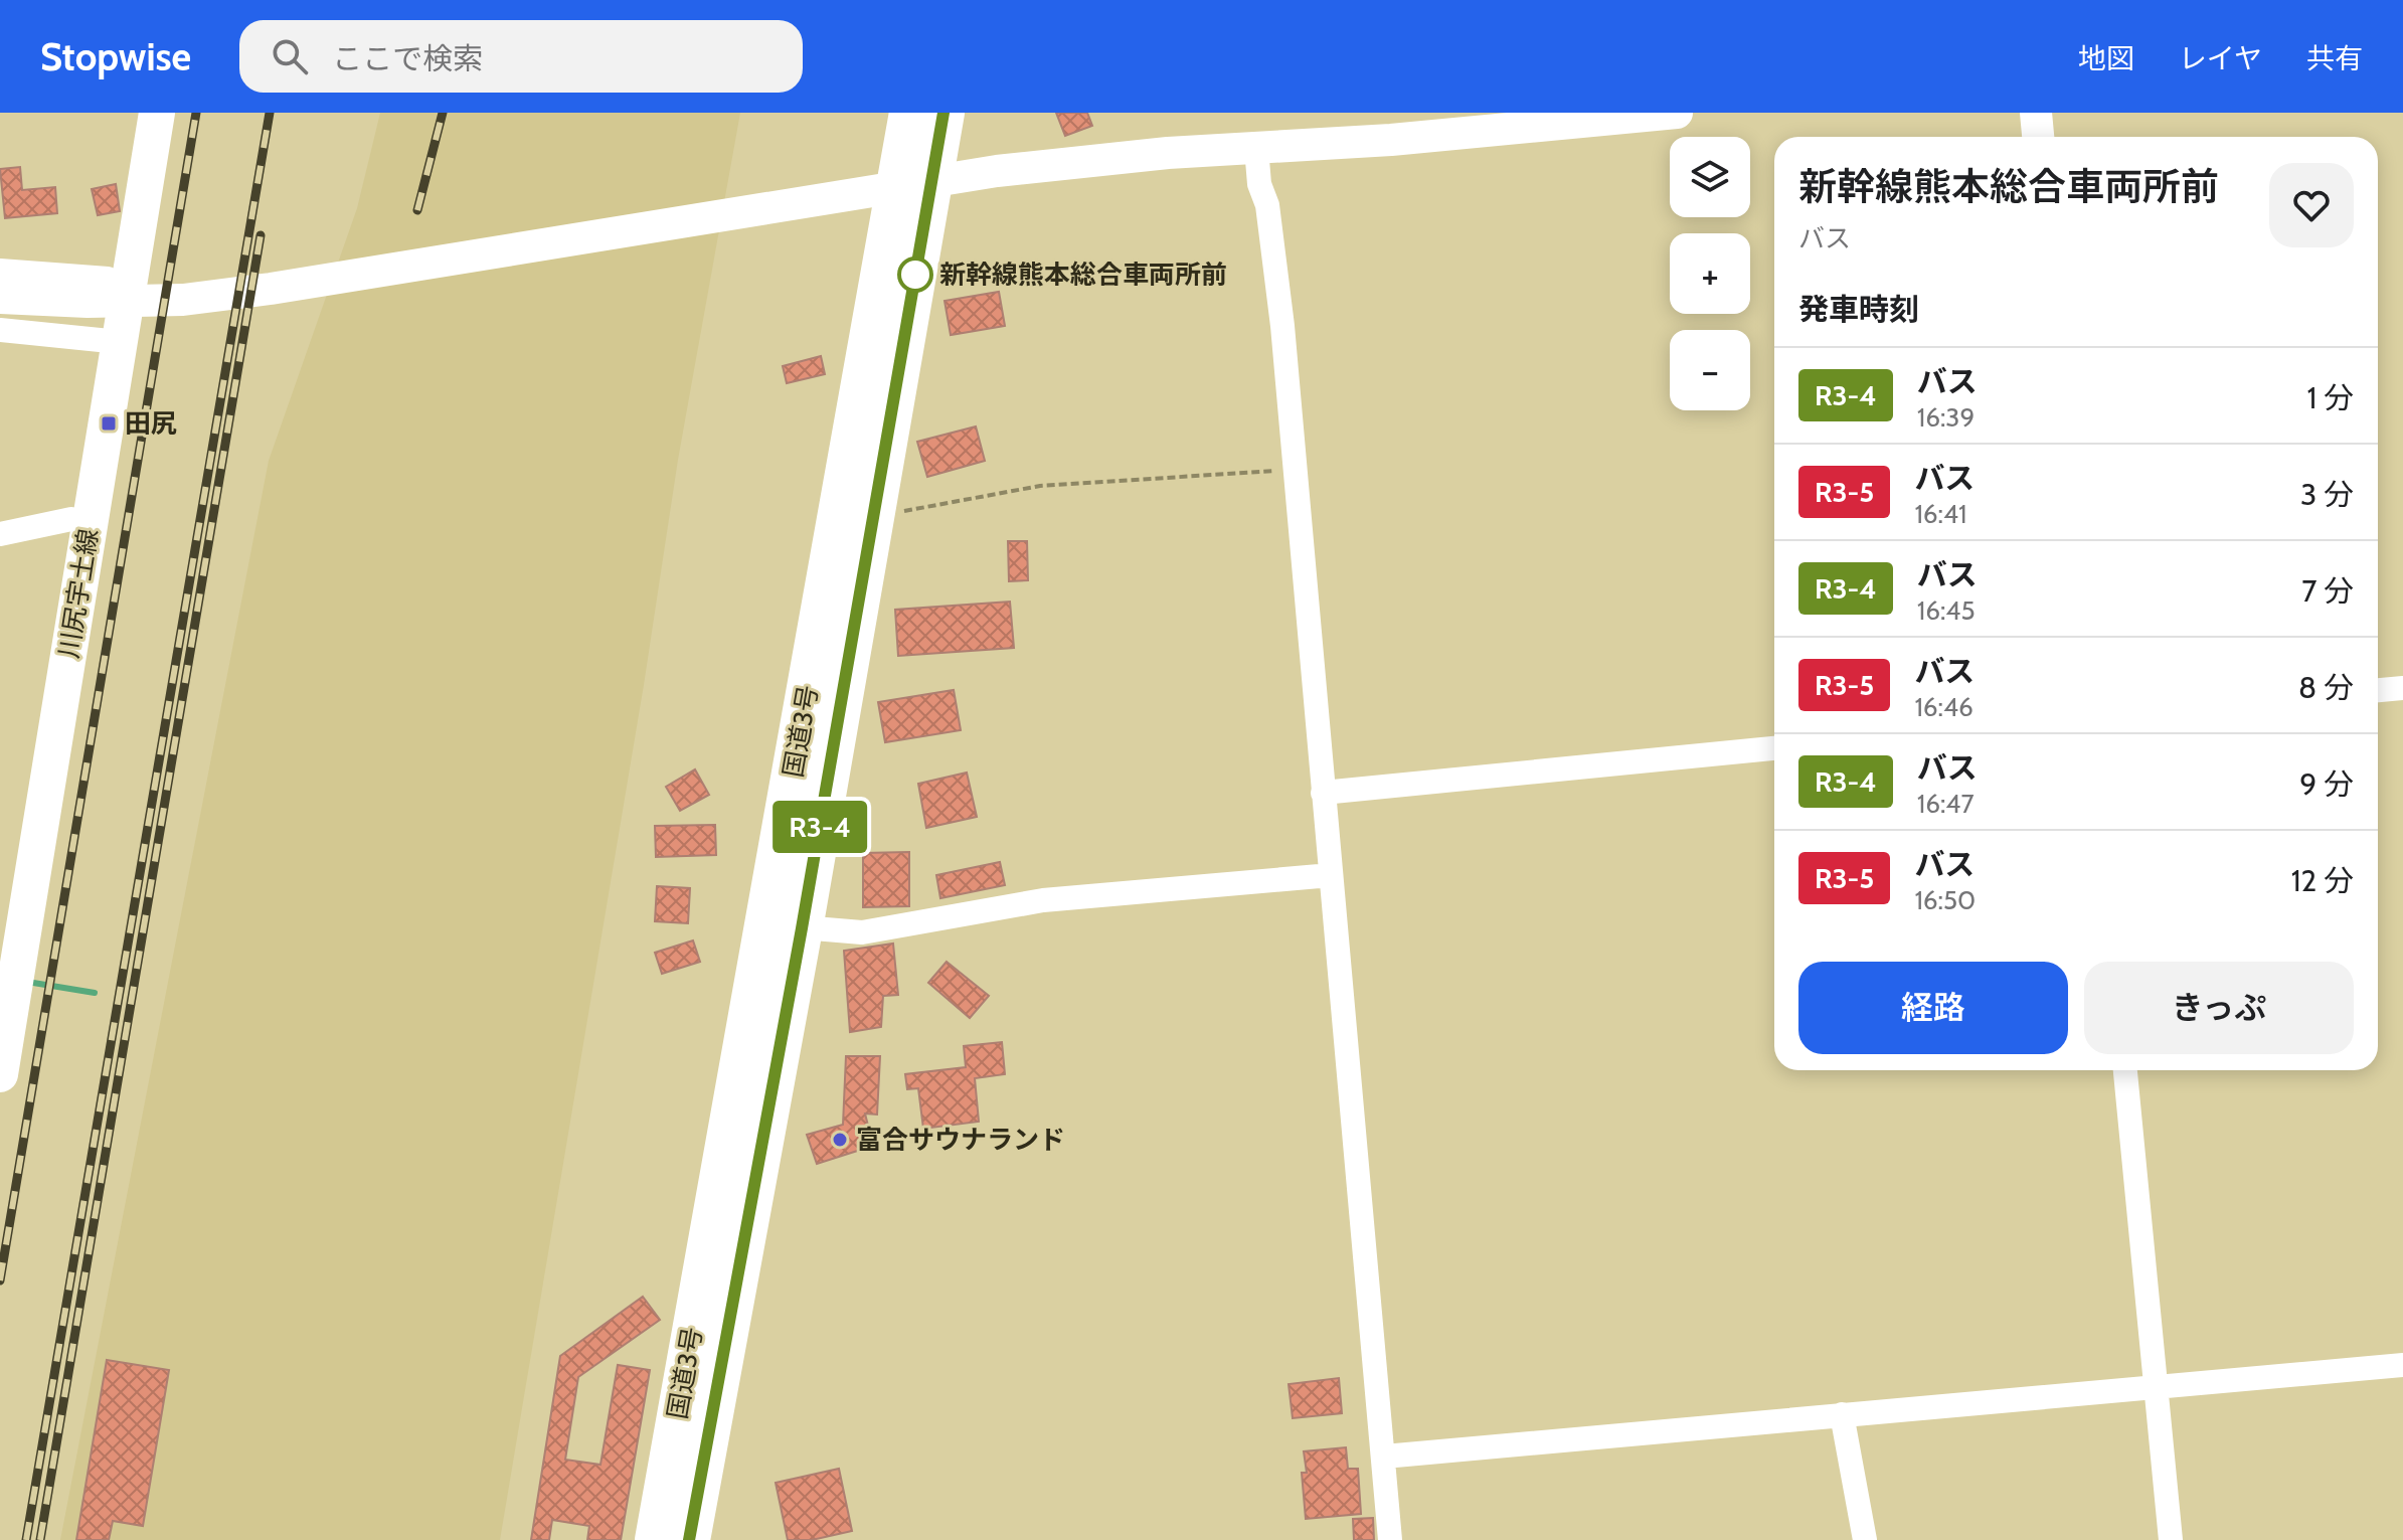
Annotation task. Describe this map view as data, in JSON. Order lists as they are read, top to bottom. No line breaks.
{"streets":{"highway":["国道3号"],"main road":["川尻宇土線"]},"places":{"other":["新幹線熊本総合車両所前","富合サウナランド"],"transit":["田尻"]},"lines":["bus line R3-4"],"page":{"header":"Stopwise","search":"ここで検索","nav":["地図","レイヤ","共有"],"on_map":"R3-4","map_buttons":["+","−"],"heading":[["新幹線熊本総合車両所前","バス"],"発車時刻"],"list":[{"mark":"R3-4","name":"バス","note":"16:39","value":"1 分"},{"mark":"R3-5","name":"バス","note":"16:41","value":"3 分"},{"mark":"R3-4","name":"バス","note":"16:45","value":"7 分"},{"mark":"R3-5","name":"バス","note":"16:46","value":"8 分"},{"mark":"R3-4","name":"バス","note":"16:47","value":"9 分"},{"mark":"R3-5","name":"バス","note":"16:50","value":"12 分"}],"buttons":["経路","きっぷ"]}}
